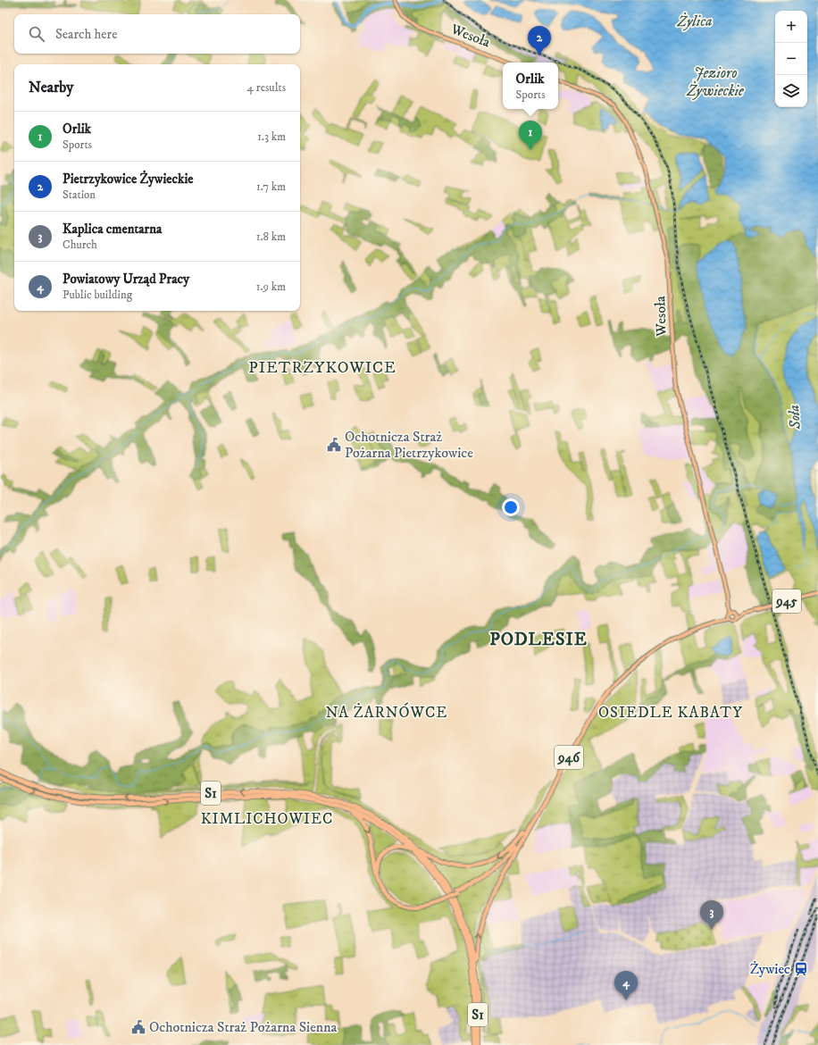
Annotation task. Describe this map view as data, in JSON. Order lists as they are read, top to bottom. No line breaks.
{"streets":{"highway":["946","S1"],"main road":["Wesoła","945"]},"crossings":[["Wesoła","945"],["Wesoła","946"]],"districts":["PIETRZYKOWICE","PODLESIE","NA ŻARNÓWCE","OSIEDLE KABATY","KIMLICHOWIEC"],"water":["Żylica","Jezioro Żywieckie","Soła"],"places":{"public building":["Ochotnicza Straż Pożarna Pietrzykowice","Ochotnicza Straż Pożarna Sienna"],"station":["Żywiec"]},"page":{"map_buttons":["+","−"],"search":"Search here","pins":["2","1","3","4"],"popup":["Orlik","Sports"],"heading":["Nearby","4 results"],"list":[{"mark":"1","name":"Orlik","note":"Sports","value":"1.3 km"},{"mark":"2","name":"Pietrzykowice Żywieckie","note":"Station","value":"1.7 km"},{"mark":"3","name":"Kaplica cmentarna","note":"Church","value":"1.8 km"},{"mark":"4","name":"Powiatowy Urząd Pracy","note":"Public building","value":"1.9 km"}]}}
